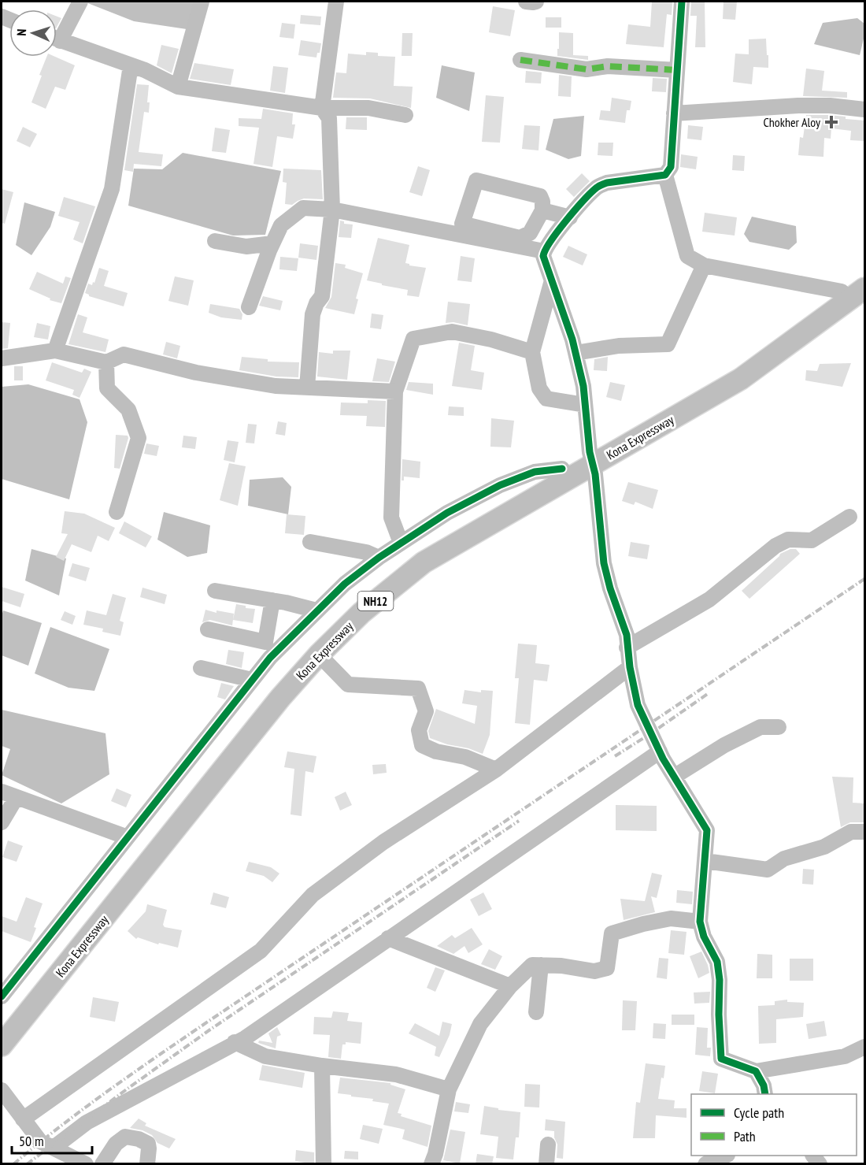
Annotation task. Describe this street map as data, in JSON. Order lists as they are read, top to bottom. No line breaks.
{"streets":{"highway":["Kona Expressway","NH12"]},"places":{"health":["Chokher Aloy"]},"legend":["Cycle path","Path"],"scale_bar":"50 m","north":"left"}
